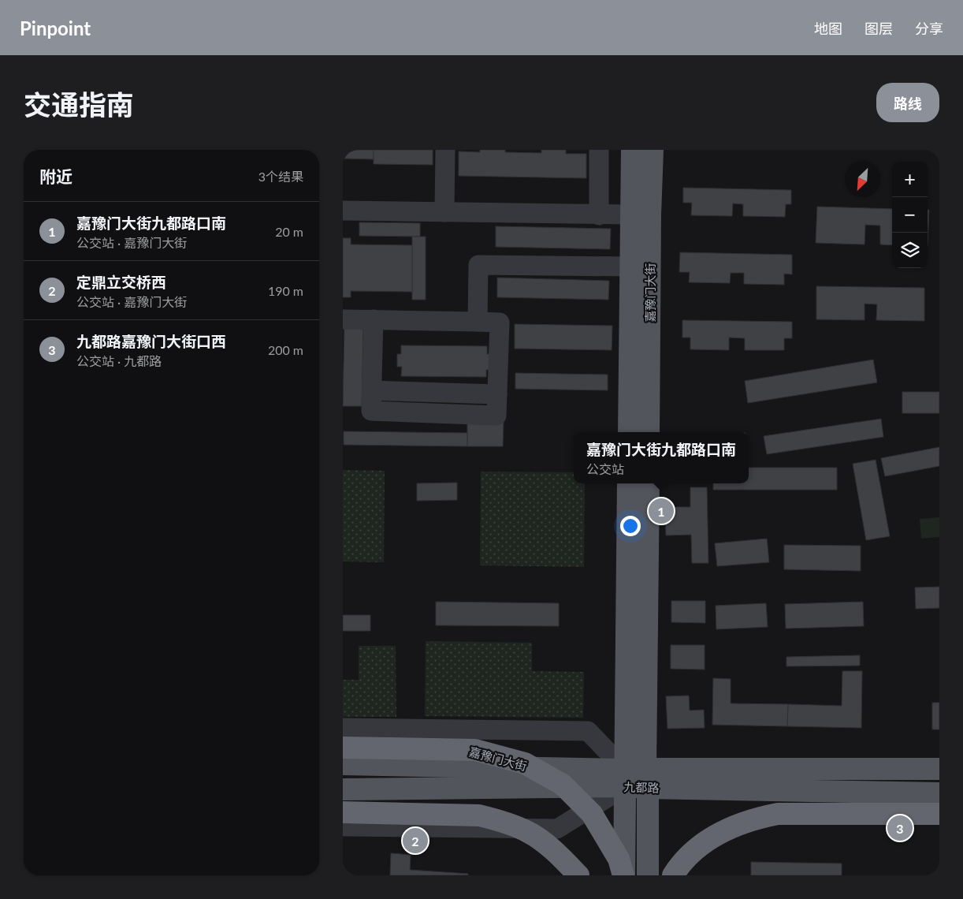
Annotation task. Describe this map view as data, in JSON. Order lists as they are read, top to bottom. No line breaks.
{"streets":{"highway":["嘉豫门大街"],"main road":["九都路"]},"north":"bottom left","page":{"header":"Pinpoint","nav":["地图","图层","分享"],"title":"交通指南","buttons":"路线","heading":["附近","3个结果"],"map_buttons":["+","−"],"list":[{"mark":"1","name":"嘉豫门大街九都路口南","note":"公交站 · 嘉豫门大街","value":"20 m"},{"mark":"2","name":"定鼎立交桥西","note":"公交站 · 嘉豫门大街","value":"190 m"},{"mark":"3","name":"九都路嘉豫门大街口西","note":"公交站 · 九都路","value":"200 m"}],"popup":["嘉豫门大街九都路口南","公交站"],"pins":["1","3","2"]}}
